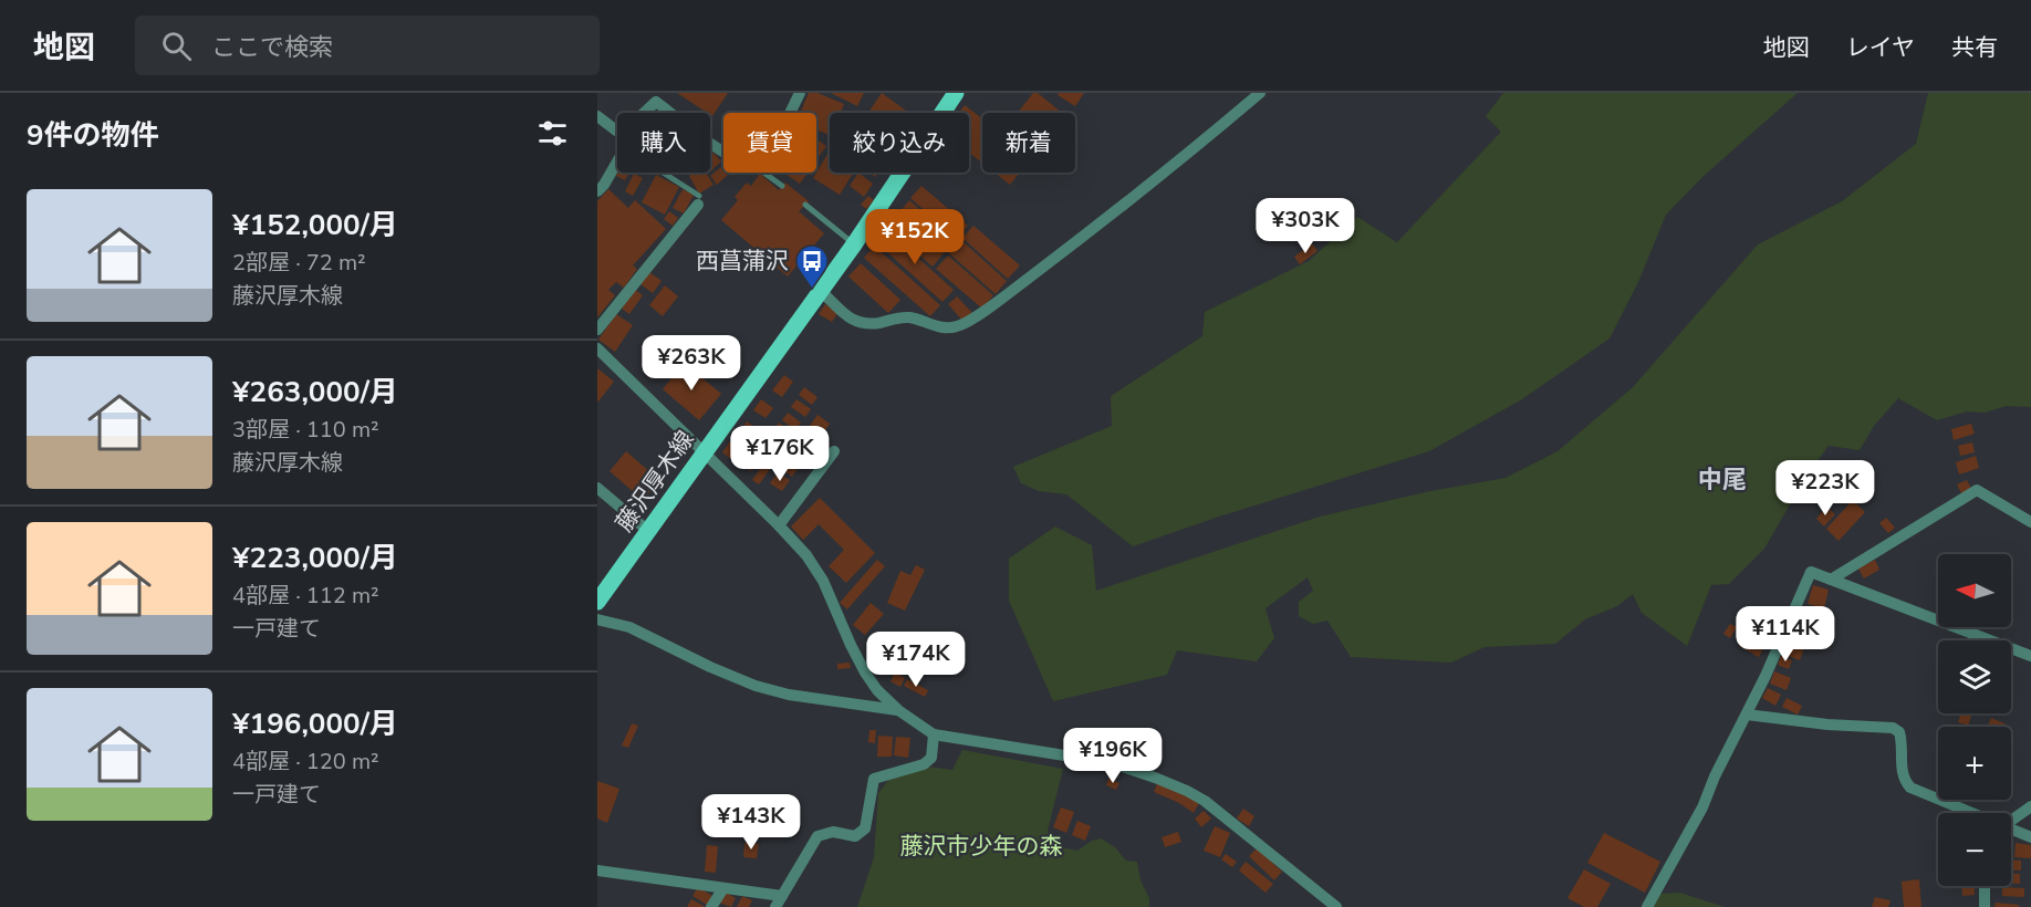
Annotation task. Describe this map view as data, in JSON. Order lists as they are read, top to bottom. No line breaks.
{"streets":{"main road":["藤沢厚木線"]},"districts":["中尾"],"parks":["藤沢市少年の森"],"places":{"bus stop":["西菖蒲沢"]},"north":"left","page":{"header":"地図","search":"ここで検索","nav":["地図","レイヤ","共有"],"heading":"9件の物件","chip":["購入","賃貸","絞り込み","新着"],"list":[{"name":"¥152,000/月","note":"2部屋 · 72 m² · 藤沢厚木線"},{"name":"¥263,000/月","note":"3部屋 · 110 m² · 藤沢厚木線"},{"name":"¥223,000/月","note":"4部屋 · 112 m² · 一戸建て"},{"name":"¥196,000/月","note":"4部屋 · 120 m² · 一戸建て"}],"price":["¥303K","¥152K","¥263K","¥176K","¥223K","¥114K","¥174K","¥196K","¥143K"],"map_buttons":["+","−"]}}
